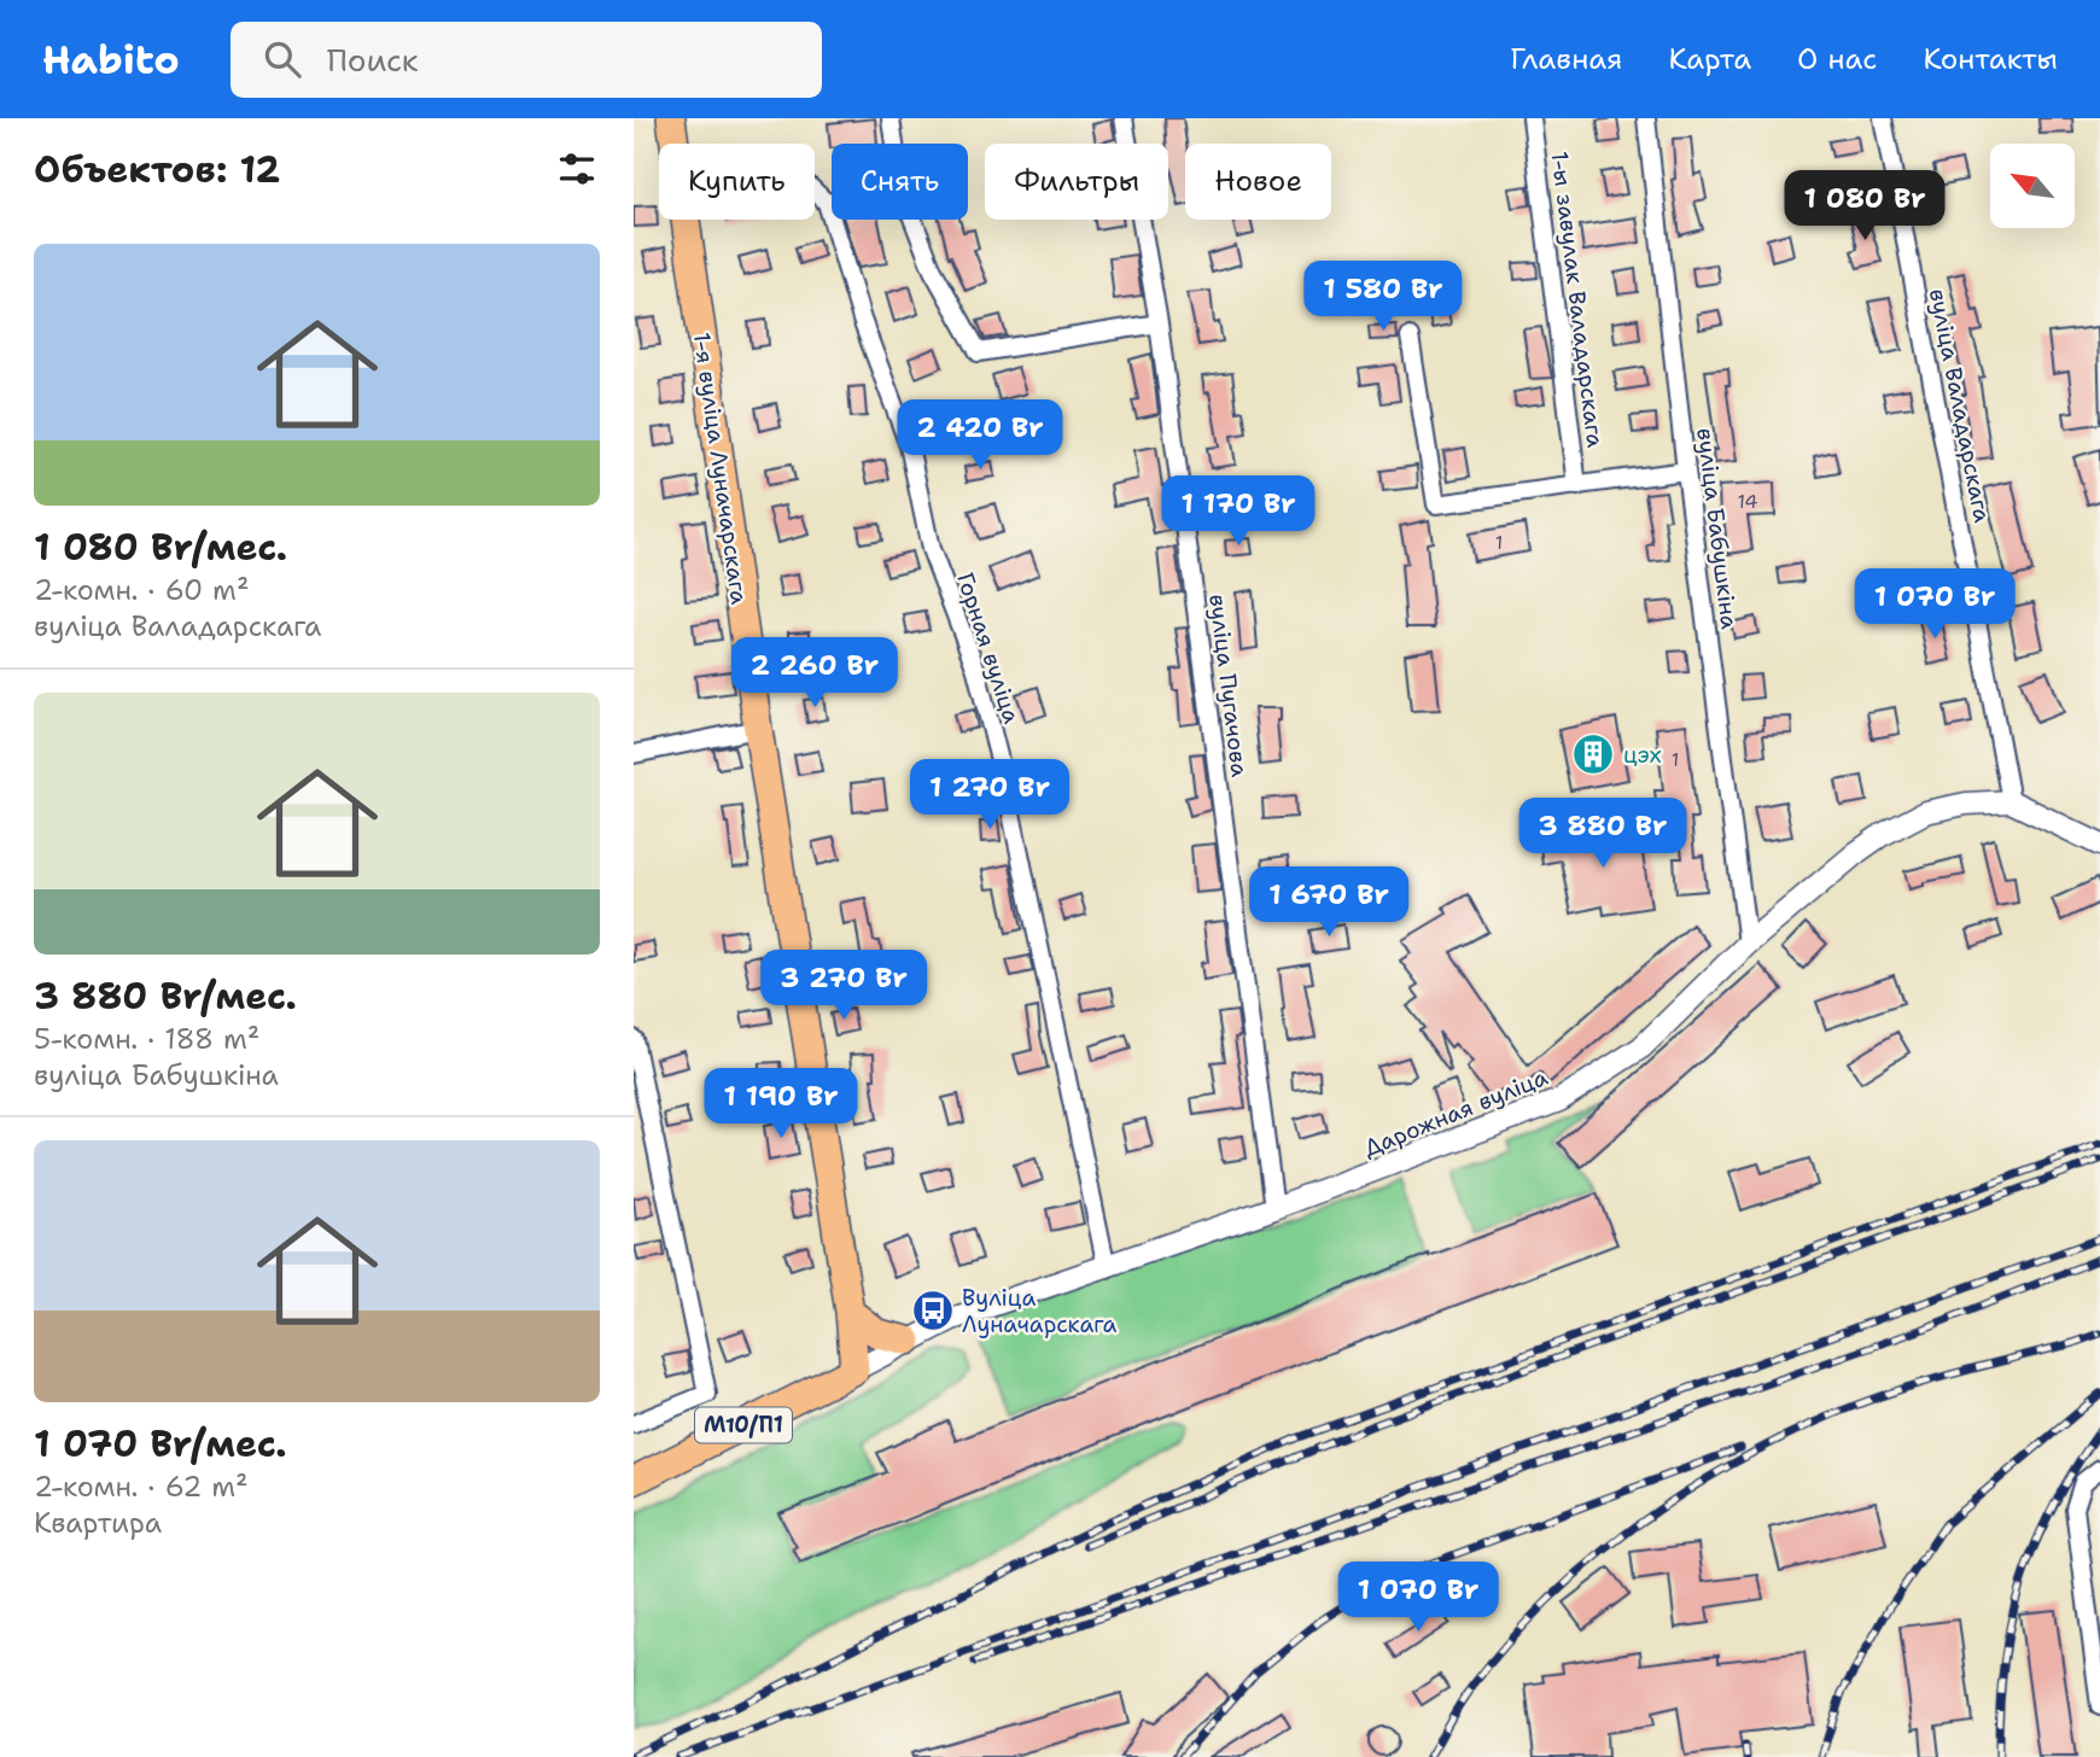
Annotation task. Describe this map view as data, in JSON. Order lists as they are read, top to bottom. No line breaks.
{"streets":{"main road":["1-я вуліца Луначарскага","М10/П1"],"street":["1-ы завулак Валадарскага","вуліца Валадарскага","вуліца Бабушкіна","Горная вуліца","вуліца Пугачова","Дарожная вуліца"]},"crossings":[["вуліца Валадарскага","Дарожная вуліца"],["1-я вуліца Луначарскага","Дарожная вуліца"],["1-я вуліца Луначарскага","М10/П1"],["вуліца Бабушкіна","Дарожная вуліца"],["Горная вуліца","Дарожная вуліца"],["вуліца Пугачова","Дарожная вуліца"],["Дарожная вуліца","М10/П1"]],"places":{"building":["цэх"],"bus stop":["Вуліца Луначарскага"]},"house_numbers":["14","1","1"],"north":"top left","page":{"header":"Habito","search":"Поиск","nav":["Главная","Карта","О нас","Контакты"],"heading":"Объектов: 12","chip":["Купить","Снять","Фильтры","Новое"],"price":["1 080 Br","1 580 Br","2 420 Br","1 170 Br","1 070 Br","2 260 Br","1 270 Br","3 880 Br","1 670 Br","3 270 Br","1 190 Br","1 070 Br"],"list":[{"name":"1 080 Br/мес.","note":"2-комн. · 60 m² · вуліца Валадарскага"},{"name":"3 880 Br/мес.","note":"5-комн. · 188 m² · вуліца Бабушкіна"},{"name":"1 070 Br/мес.","note":"2-комн. · 62 m² · Квартира"}]}}
